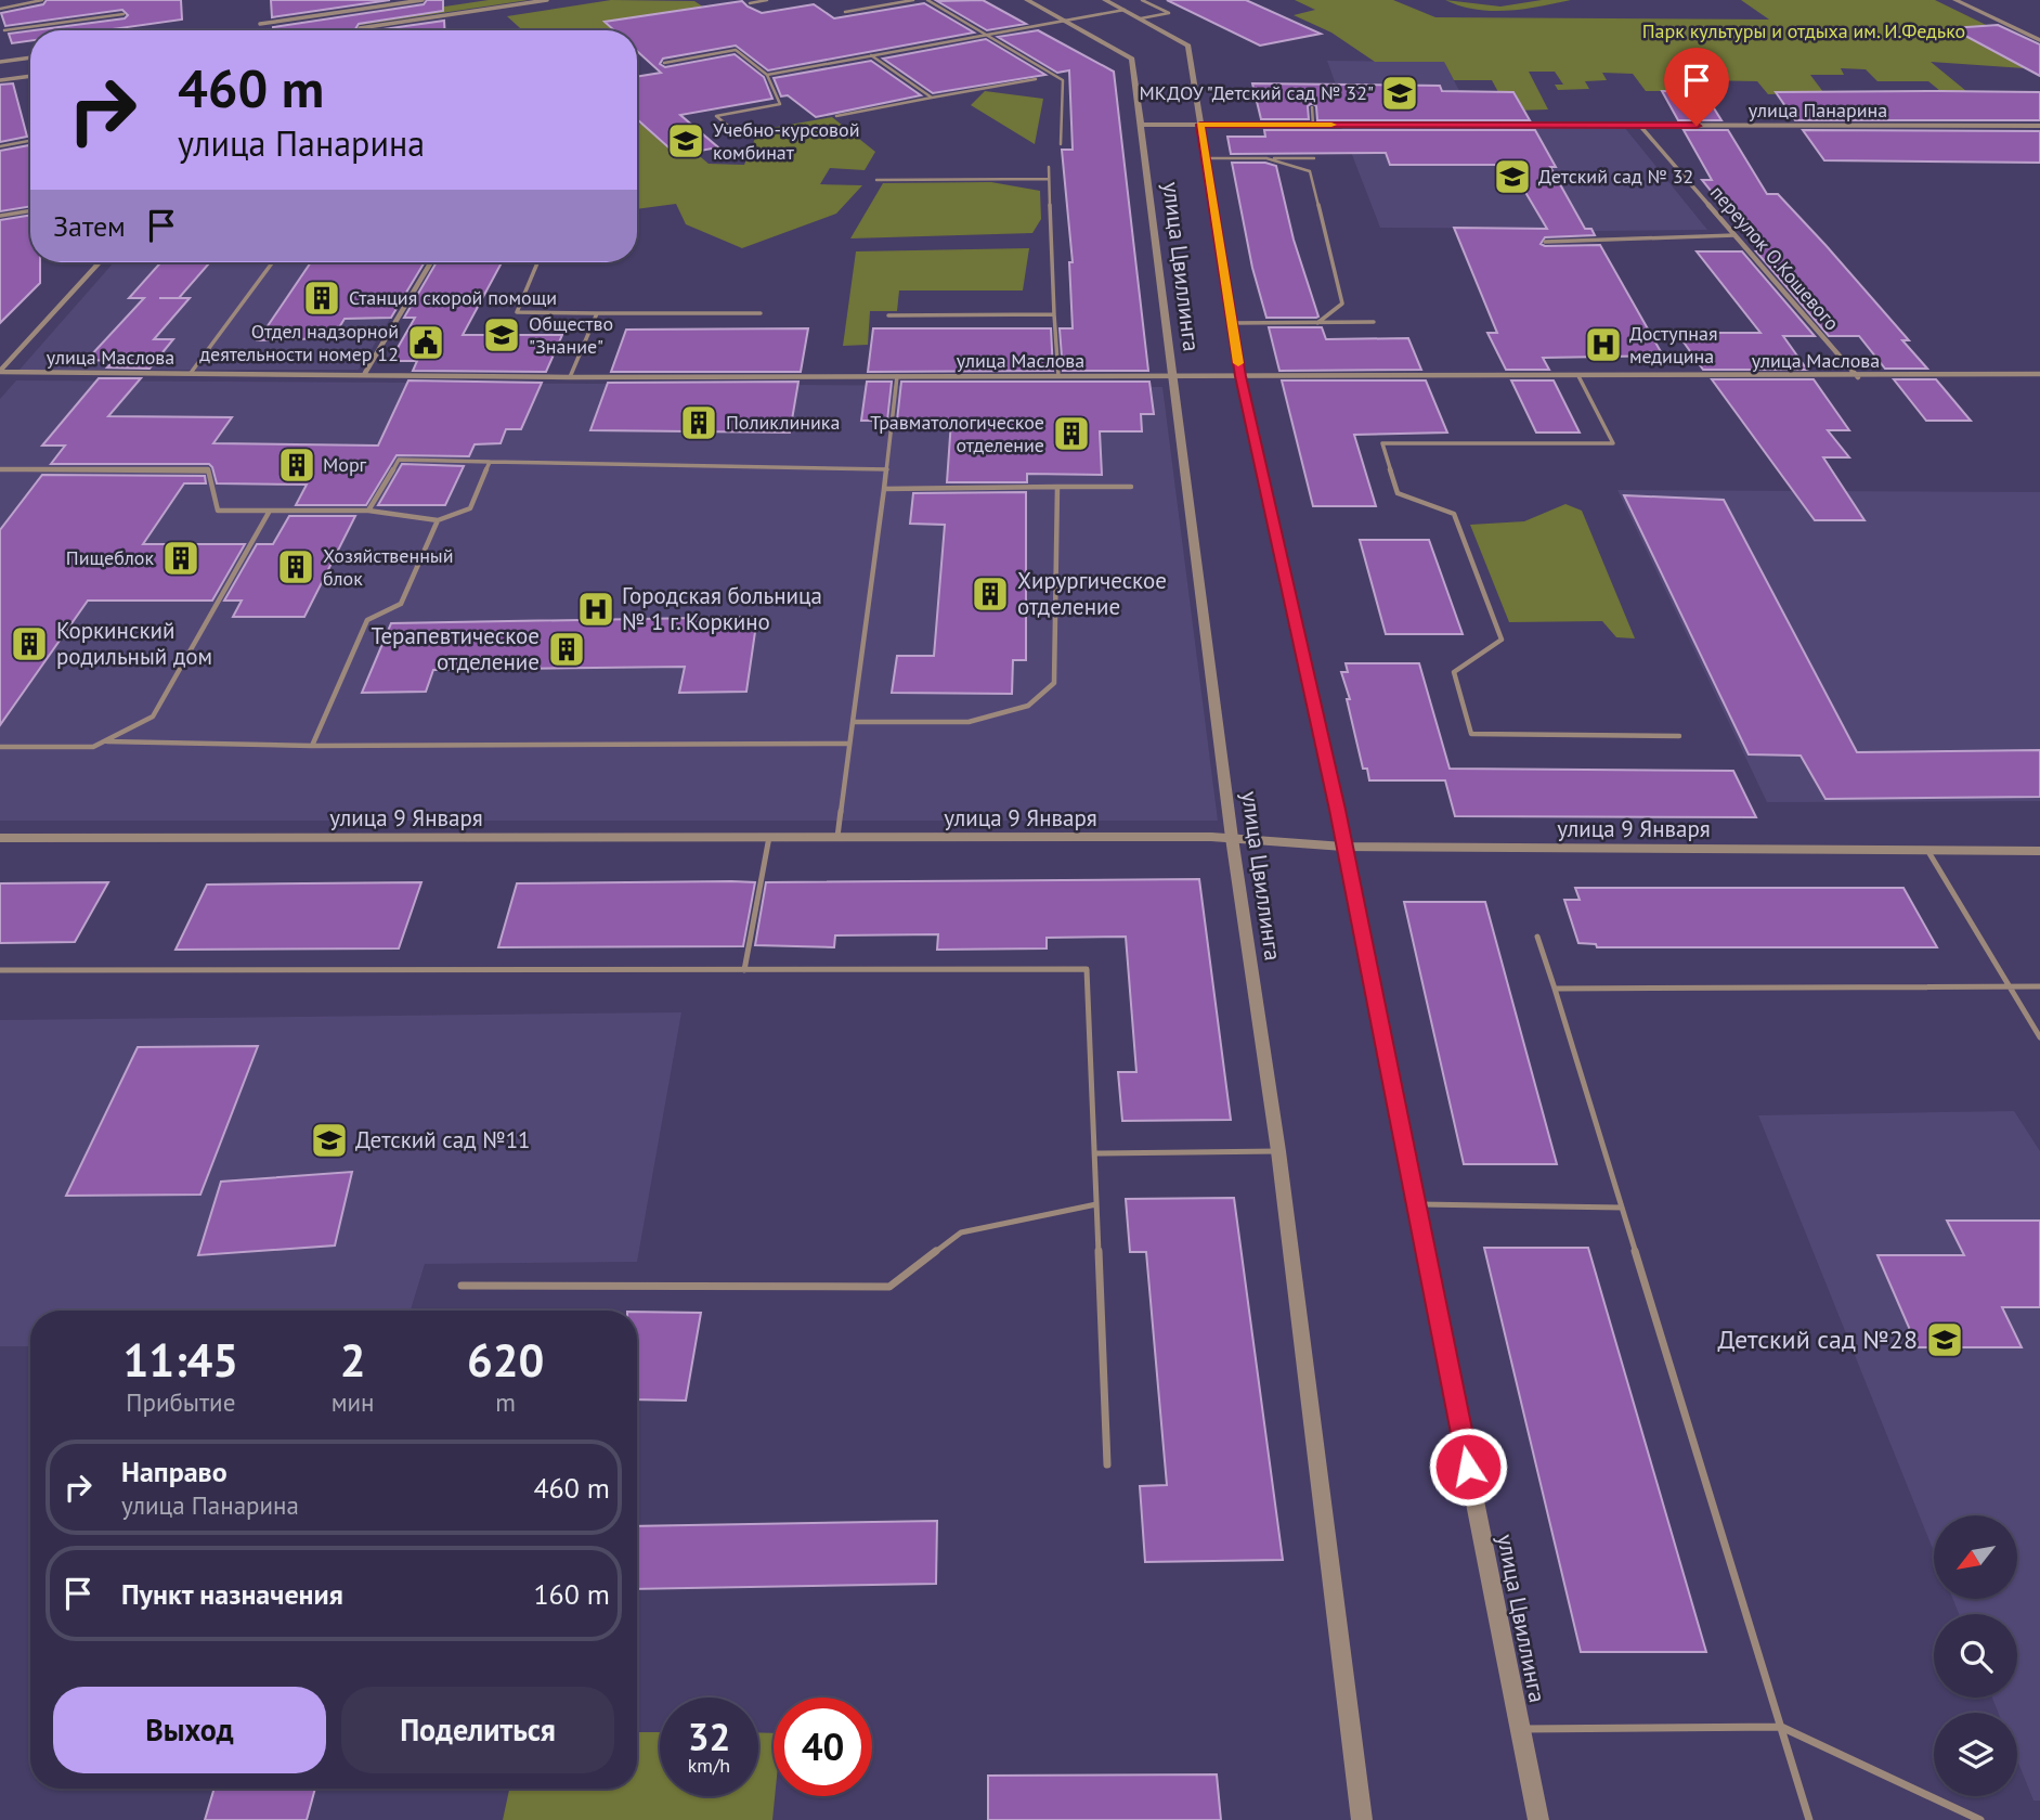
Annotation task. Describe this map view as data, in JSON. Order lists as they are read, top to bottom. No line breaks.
{"streets":{"street":["улица Панарина","переулок О.Кошевого","улица Цвиллинга","улица Маслова","улица 9 Января"]},"crossings":[["улица Панарина","переулок О.Кошевого"],["улица Панарина","улица Цвиллинга"],["переулок О.Кошевого","улица Маслова"],["улица Цвиллинга","улица Маслова"],["улица Цвиллинга","улица 9 Января"]],"parks":["Парк культуры и отдыха им. И.Федько"],"places":{"school or university":["МКДОУ \"Детский сад № 32\"","Учебно-курсовой комбинат","Детский сад № 32","Общество \"Знание\"","Детский сад №11","Детский сад №28"],"building":["Станция скорой помощи","Поликлиника","Травматологическое отделение","Морг","Пищеблок","Хозяйственный блок","Хирургическое отделение","Коркинский родильный дом","Терапевтическое отделение"],"public building":["Отдел надзорной деятельности номер 12"],"hospital":["Доступная медицина","Городская больница № 1 г. Коркино"]},"north":"bottom left","page":{"turn":["460 m","улица Панарина"],"then":"Затем","eta":["11:45","Прибытие","2","мин","620","m"],"list":[{"name":"Направо","note":"улица Панарина","value":"460 m"},{"name":"Пункт назначения","value":"160 m"}],"buttons":["Выход","Поделиться"],"speed":"32 km/h","limit":"40"}}
